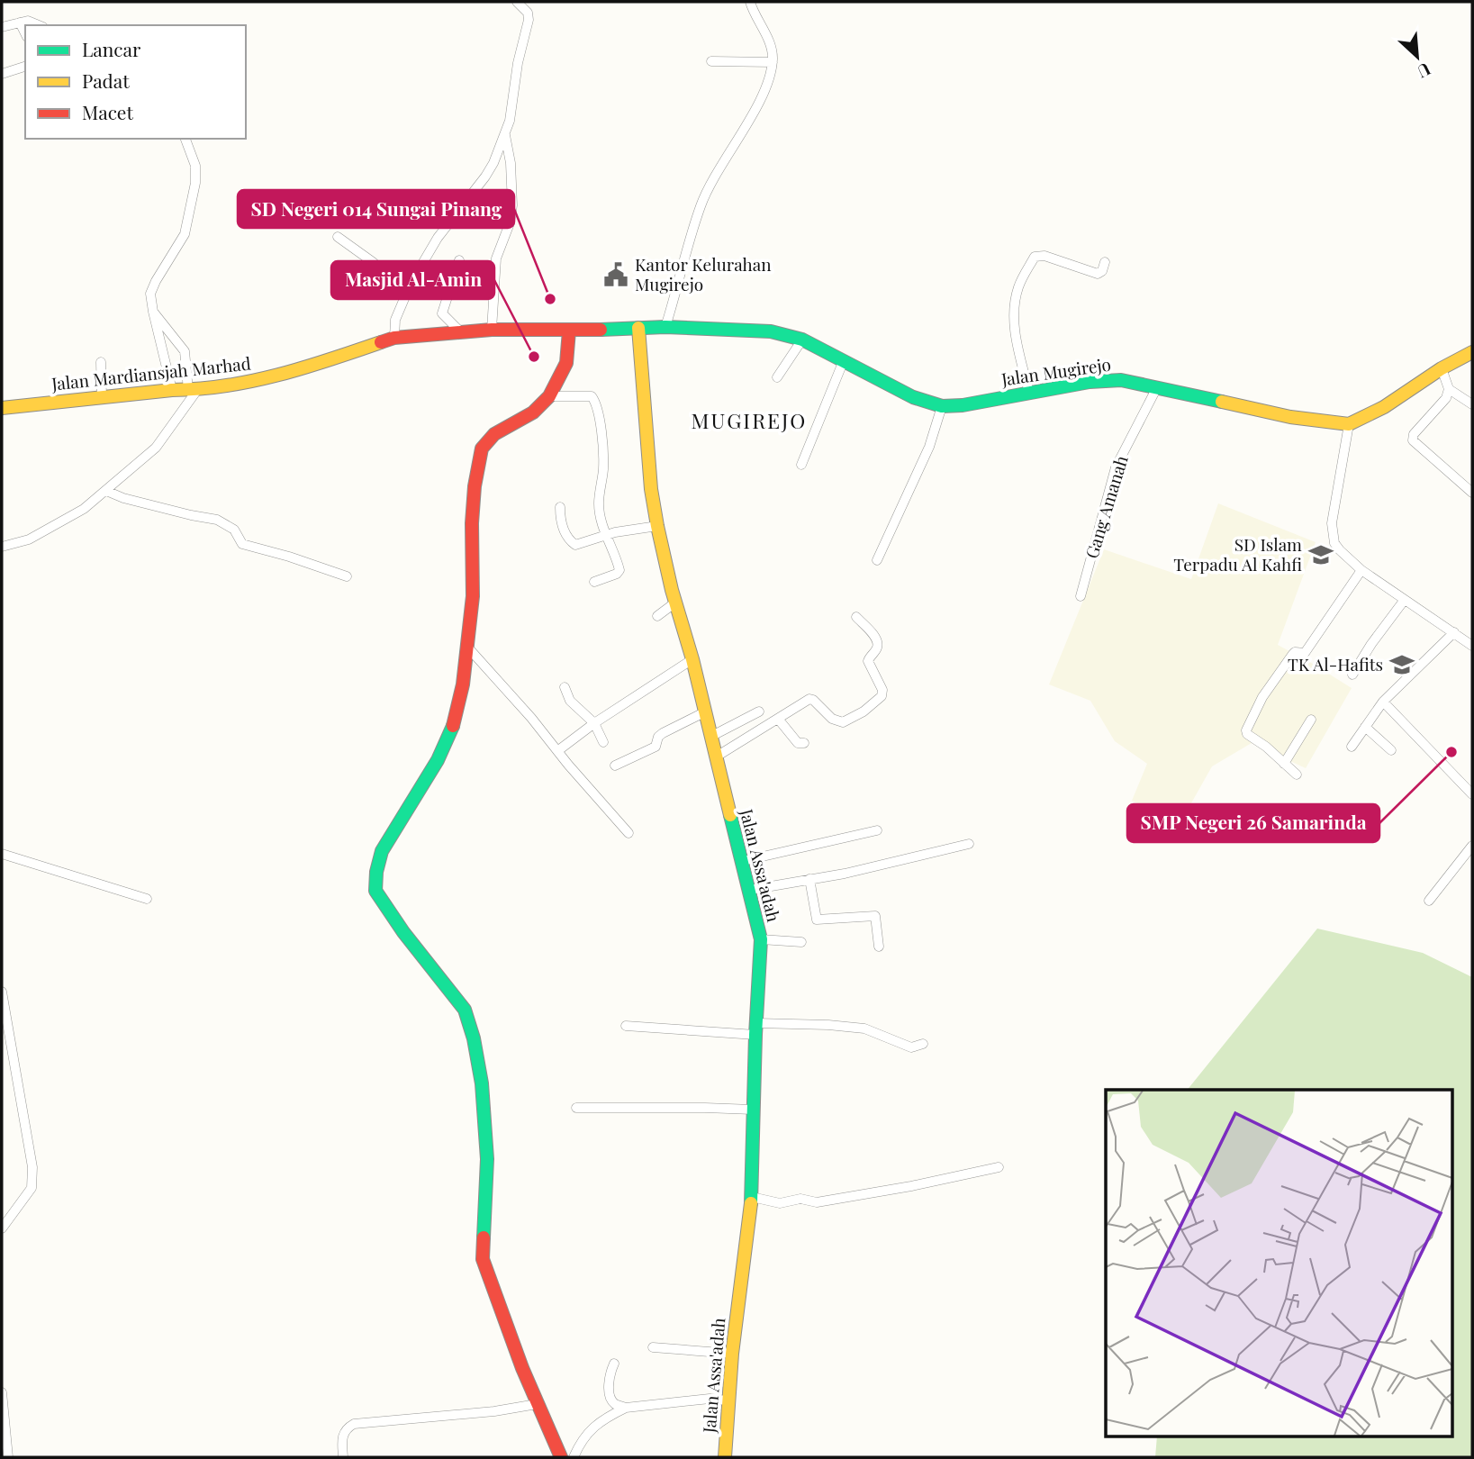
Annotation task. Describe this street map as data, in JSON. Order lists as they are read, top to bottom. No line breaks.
{"streets":{"street":["Jalan Mugirejo","Jalan Mardiansjah Marhad","Gang Amanah","Jalan Assa'adah"]},"crossings":[["Jalan Mugirejo","Jalan Mardiansjah Marhad"],["Jalan Mugirejo","Gang Amanah"],["Jalan Mugirejo","Jalan Assa'adah"],["Jalan Mardiansjah Marhad","Jalan Assa'adah"]],"districts":["MUGIREJO"],"places":{"public building":["Kantor Kelurahan Mugirejo"],"other":["SD Negeri 014 Sungai Pinang","Masjid Al-Amin","SMP Negeri 26 Samarinda"],"school or university":["SD Islam Terpadu Al Kahfi","TK Al-Hafits"]},"legend":["Lancar","Padat","Macet"],"north":"bottom right"}
